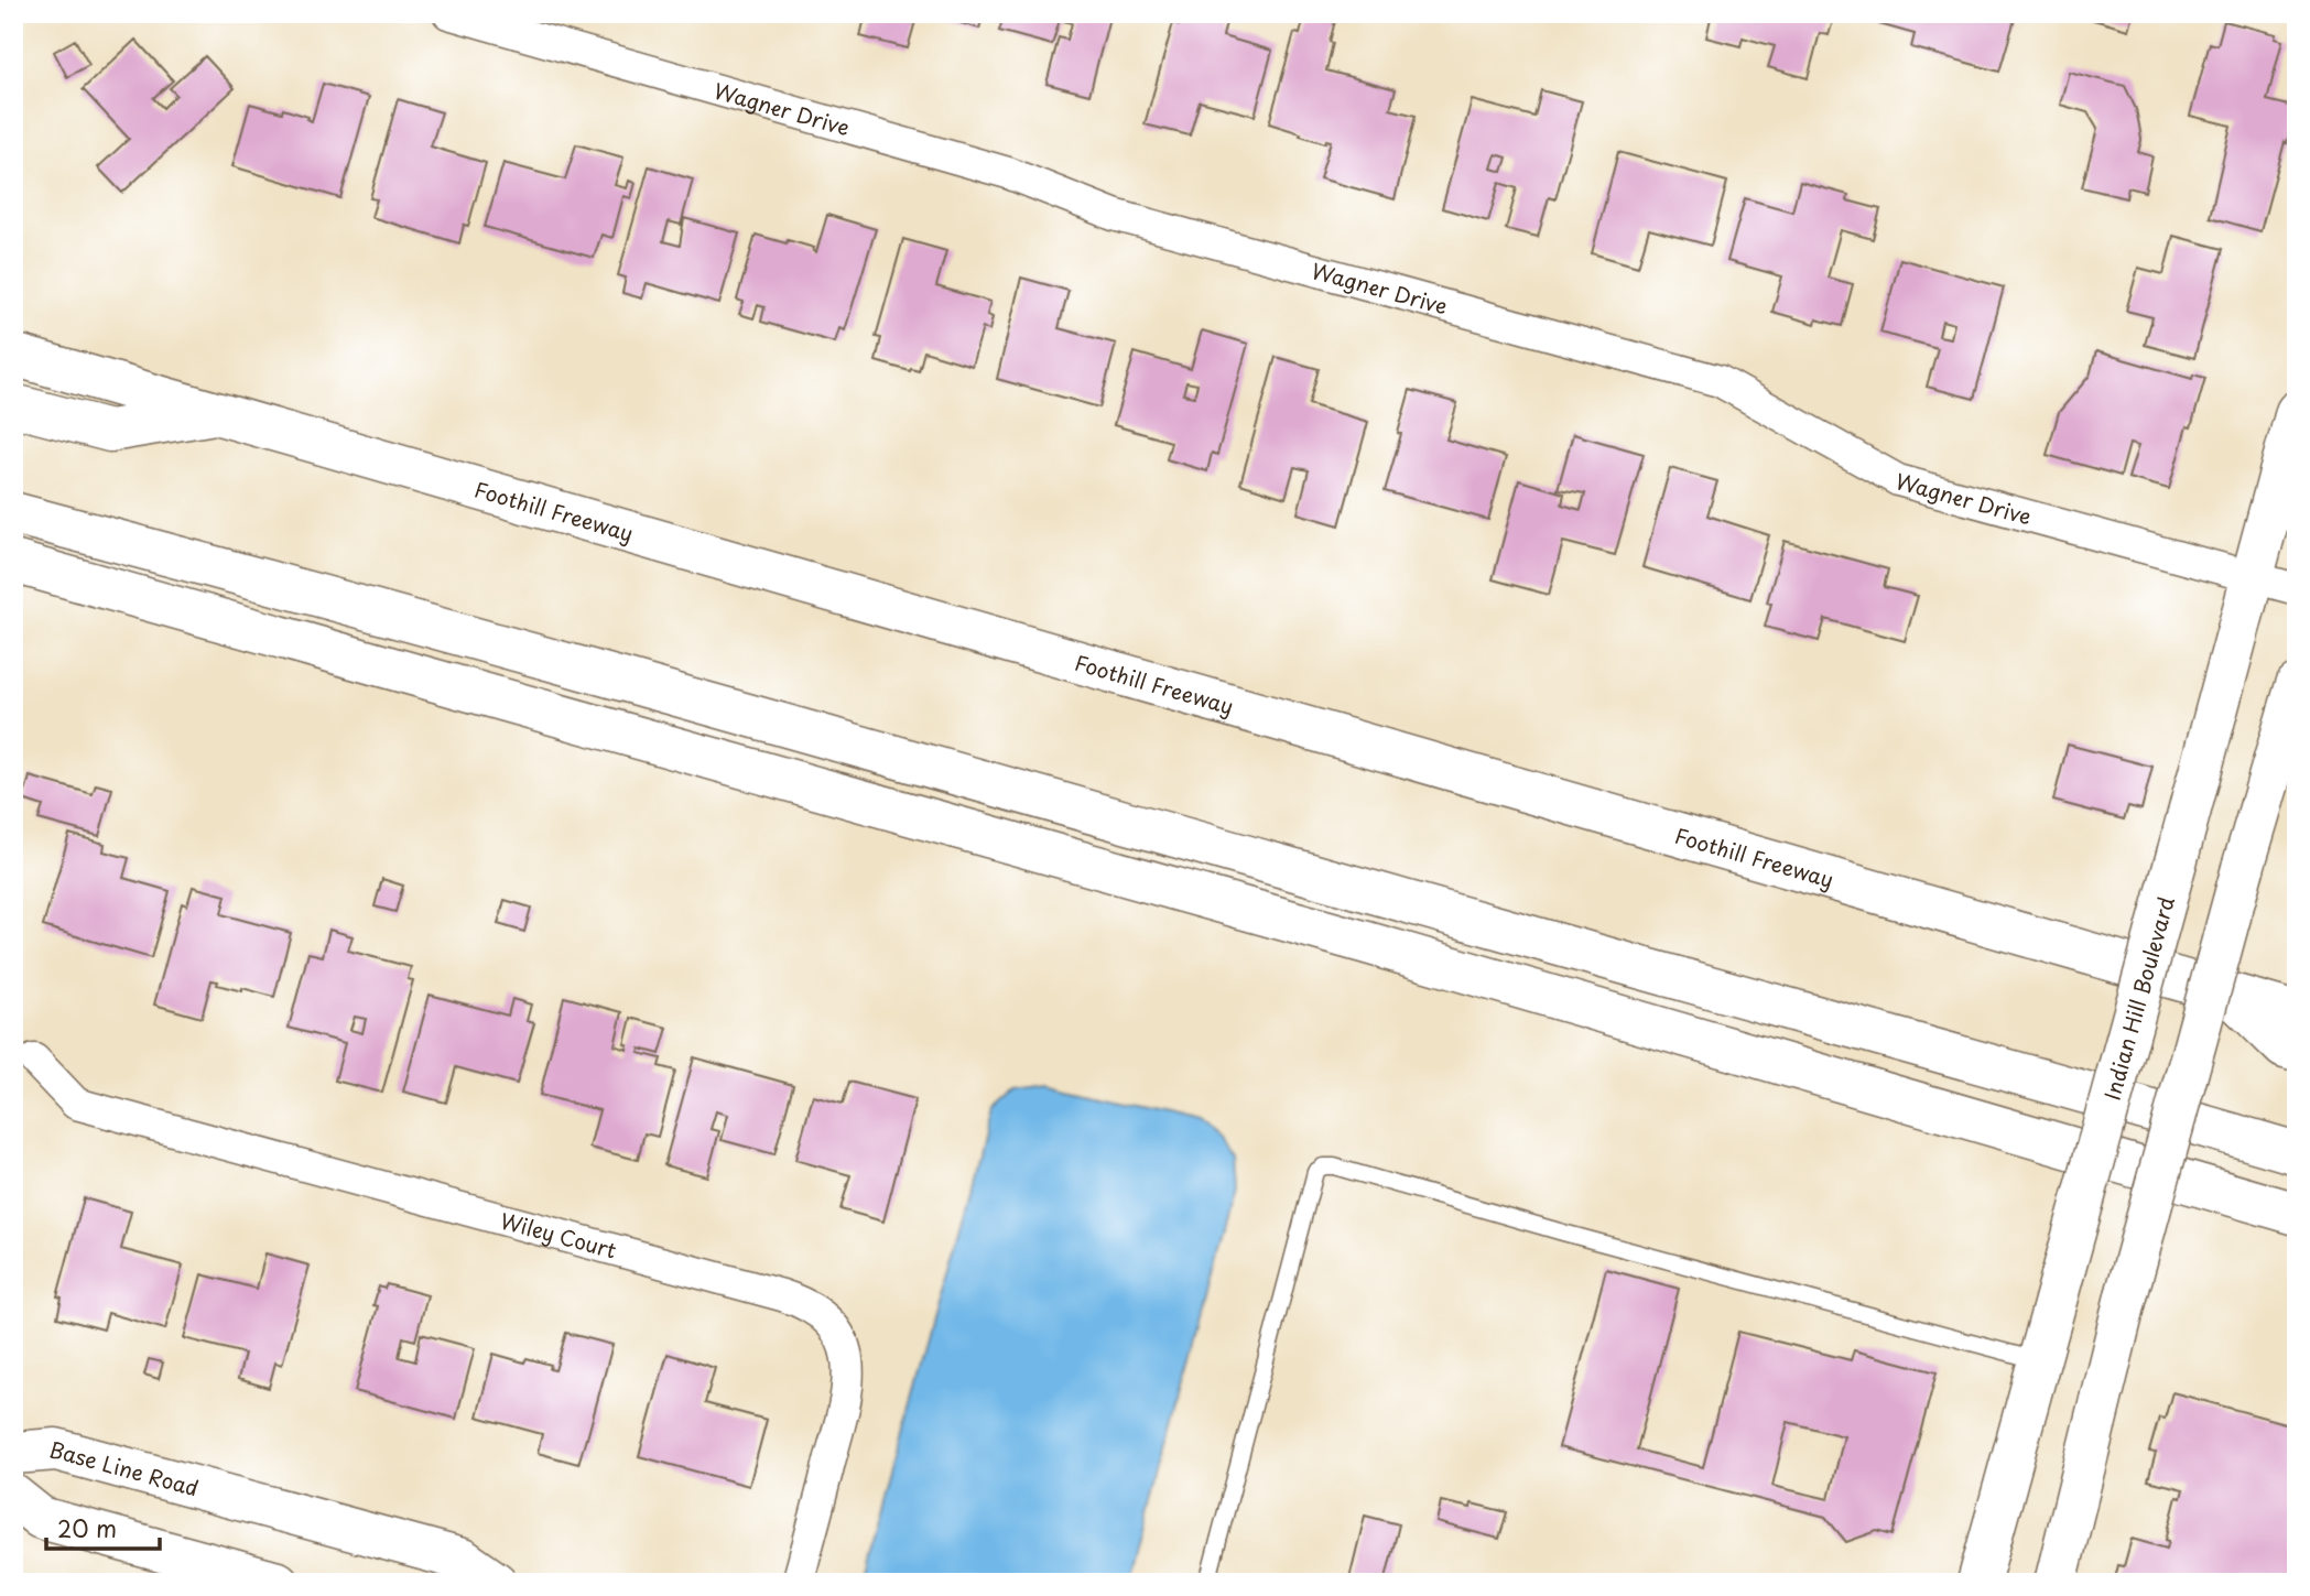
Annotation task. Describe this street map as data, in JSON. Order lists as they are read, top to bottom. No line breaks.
{"streets":{"main road":["Foothill Freeway","Indian Hill Boulevard","Base Line Road"],"street":["Wagner Drive","Wiley Court"]},"crossings":[["Wagner Drive","Indian Hill Boulevard"]],"scale_bar":"20 m"}
